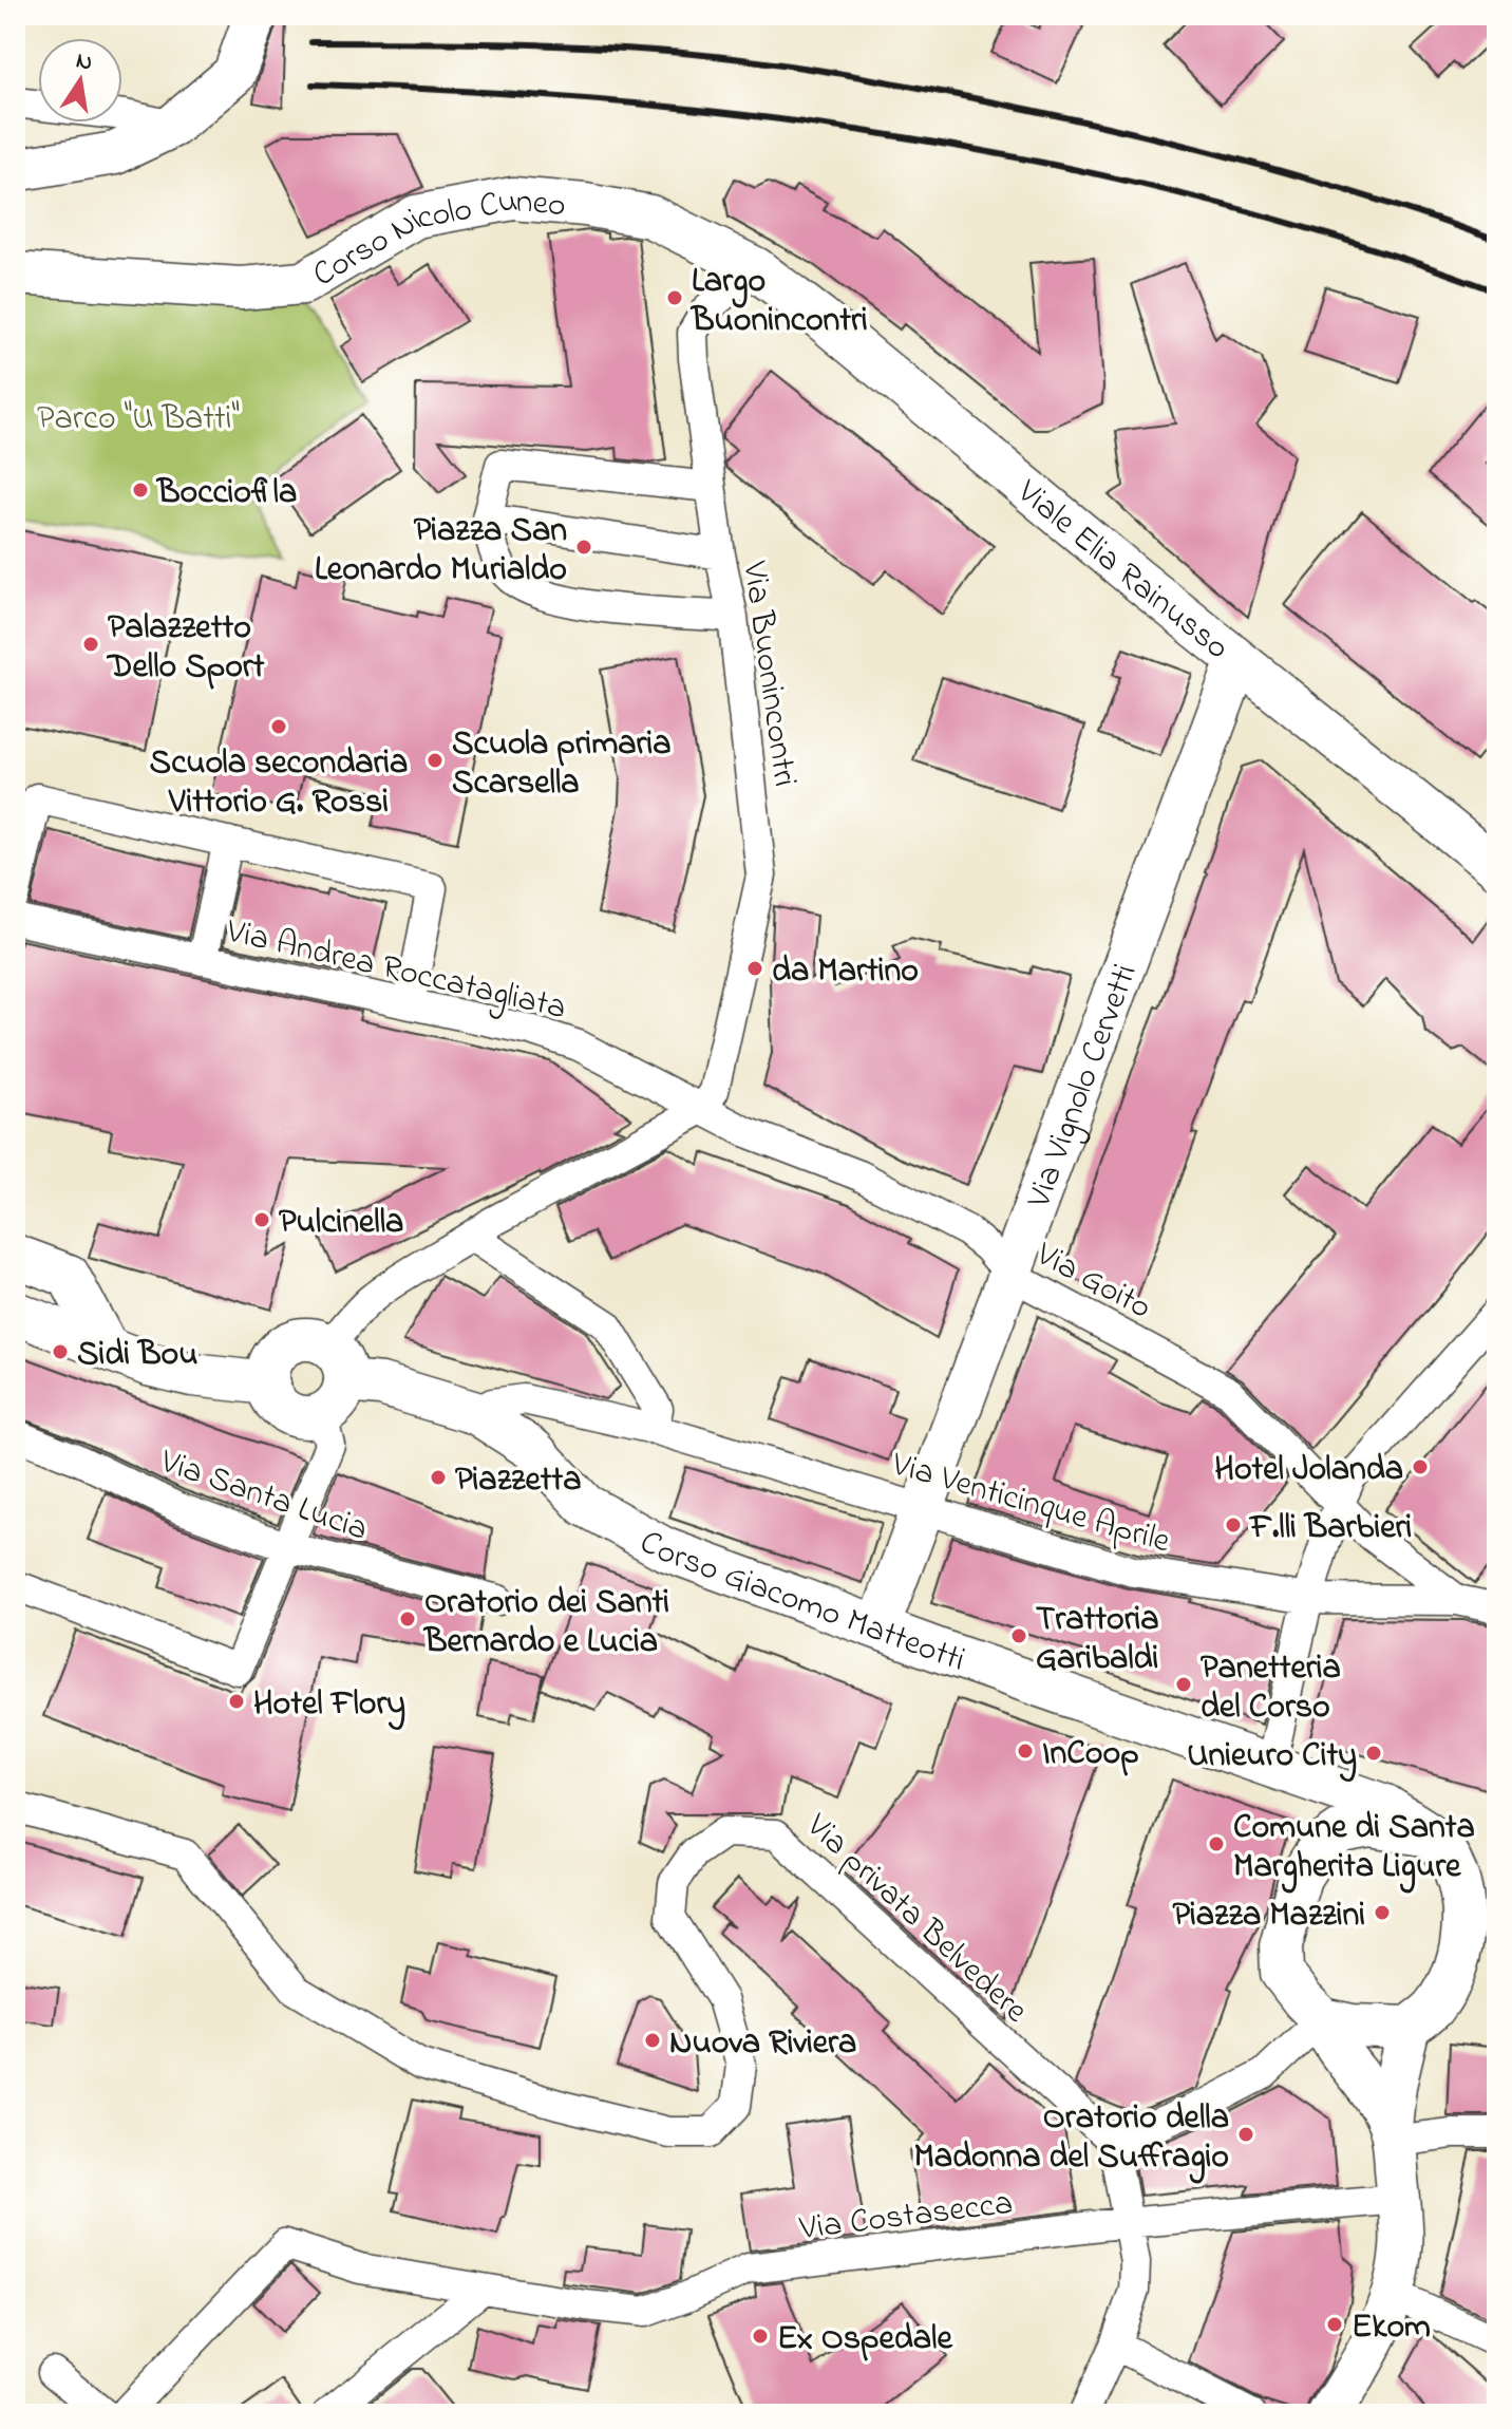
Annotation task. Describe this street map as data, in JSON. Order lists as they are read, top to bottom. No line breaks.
{"streets":{"street":["Corso Nicolo Cuneo","Viale Elia Rainusso","Via Buonincontri","Via Andrea Roccatagliata","Via Vignolo Cervetti","Via Goito","Via Santa Lucia","Via Venticinque Aprile","Corso Giacomo Matteotti","Via privata Belvedere","Via Costasecca"]},"crossings":[["Corso Nicolo Cuneo","Viale Elia Rainusso"],["Corso Nicolo Cuneo","Via Buonincontri"],["Viale Elia Rainusso","Via Buonincontri"],["Viale Elia Rainusso","Via Vignolo Cervetti"],["Via Buonincontri","Via Andrea Roccatagliata"],["Via Andrea Roccatagliata","Via Goito"],["Via Vignolo Cervetti","Via Goito"],["Via Vignolo Cervetti","Via Venticinque Aprile"],["Via Vignolo Cervetti","Corso Giacomo Matteotti"],["Via Goito","Via Venticinque Aprile"],["Via Venticinque Aprile","Corso Giacomo Matteotti"]],"parks":["Parco \"U Batti\""],"places":["Largo Buonincontri","Bocciofila","Piazza San Leonardo Murialdo","Palazzetto Dello Sport","Scuola secondaria Vittorio G. Rossi","Scuola primaria Scarsella","da Martino","Pulcinella","Sidi Bou","Hotel Jolanda","Piazzetta","F.lli Barbieri","Oratorio dei Santi Bernardo e Lucia","Trattoria Garibaldi","Panetteria del Corso","Hotel Flory","InCoop","Unieuro City","Comune di Santa Margherita Ligure","Piazza Mazzini","Nuova Riviera","Oratorio della Madonna del Suffragio","Ekom","Ex Ospedale"],"north":"top"}
